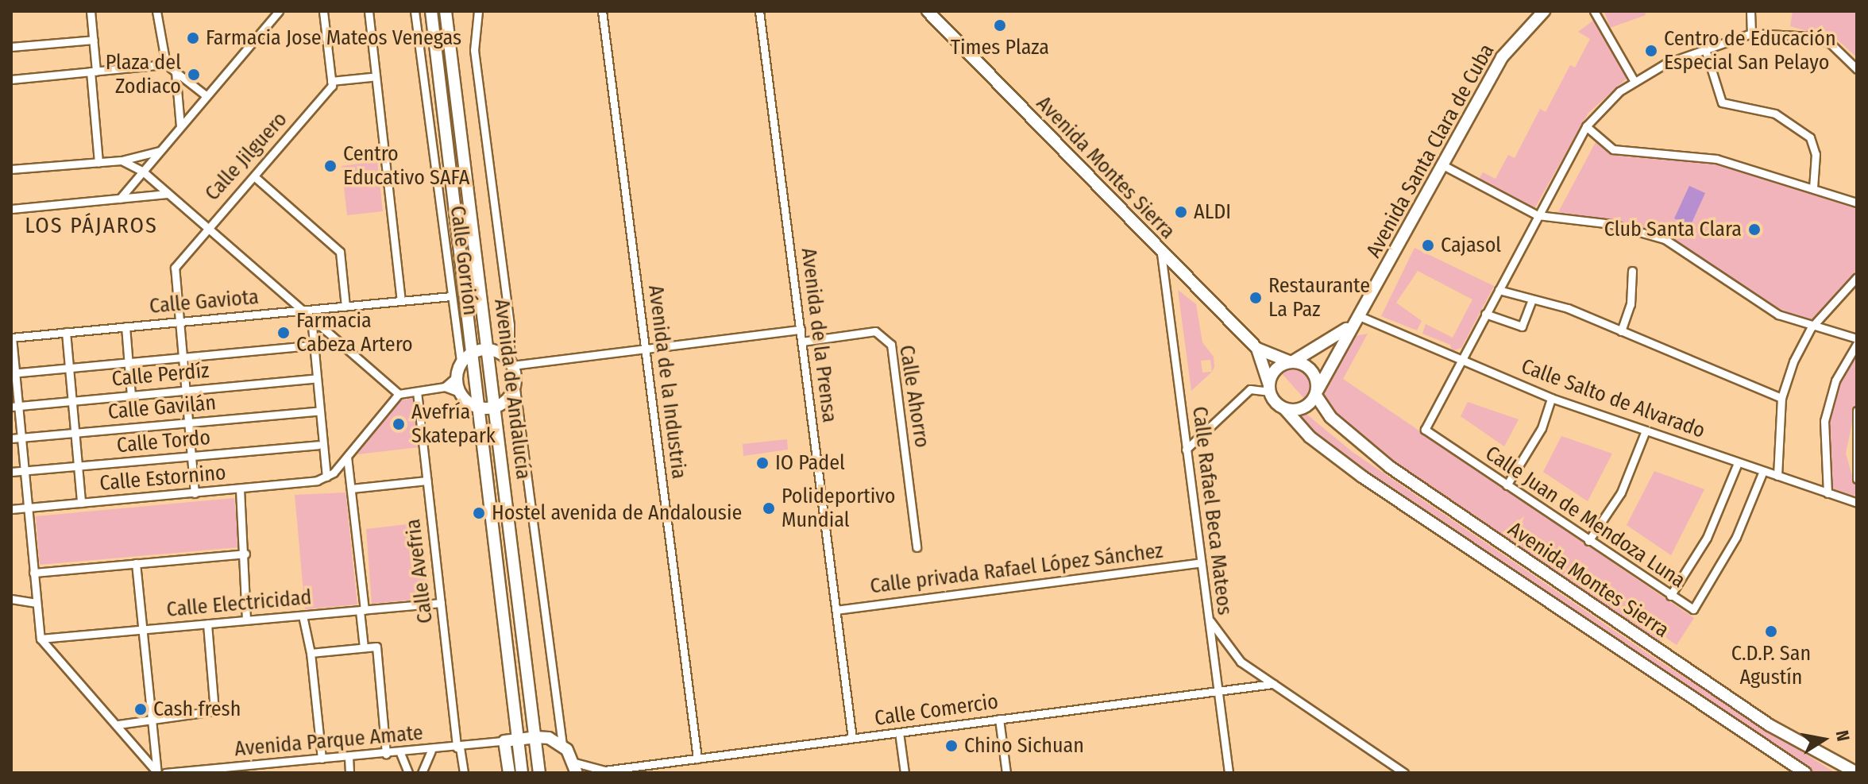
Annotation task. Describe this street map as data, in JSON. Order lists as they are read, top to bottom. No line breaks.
{"streets":{"main road":["Avenida Santa Clara de Cuba","Avenida Montes Sierra","Avenida de Andalucía"],"street":["Calle Jilguero","Calle Gorrión","Calle Gaviota","Avenida de la Prensa","Calle Perdíz","Avenida de la Industria","Calle Ahorro","Calle Salto de Alvarado","Calle Gavilán","Calle Tordo","Calle Estornino","Calle Rafael Beca Mateos","Calle Juan de Mendoza Luna","Calle privada Rafael López Sánchez","Calle Avefria","Calle Electricidad","Calle Comercio","Avenida Parque Amate"]},"crossings":[["Avenida Santa Clara de Cuba","Avenida Montes Sierra"],["Avenida Santa Clara de Cuba","Calle Salto de Alvarado"],["Calle Jilguero","Calle Gaviota"],["Calle Jilguero","Calle Perdíz"],["Calle Jilguero","Calle Gavilán"],["Calle Jilguero","Calle Tordo"],["Calle Jilguero","Calle Estornino"],["Avenida Montes Sierra","Calle Rafael Beca Mateos"],["Calle Gorrión","Calle Gaviota"],["Avenida de la Prensa","Calle Ahorro"],["Avenida de la Prensa","Calle privada Rafael López Sánchez"],["Avenida de la Prensa","Calle Comercio"],["Avenida de la Industria","Calle Comercio"],["Calle Salto de Alvarado","Calle Juan de Mendoza Luna"],["Calle Rafael Beca Mateos","Calle privada Rafael López Sánchez"],["Calle Rafael Beca Mateos","Calle Comercio"],["Calle Avefria","Calle Electricidad"],["Calle Avefria","Avenida Parque Amate"]],"districts":["LOS PÁJAROS"],"places":["Times Plaza","Farmacia Jose Mateos Venegas","Centro de Educación Especial San Pelayo","Plaza del Zodiaco","Centro Educativo SAFA","ALDI","Club Santa Clara","Cajasol","Restaurante La Paz","Farmacia Cabeza Artero","Avefría Skatepark","IO Padel","Polideportivo Mundial","Hostel avenida de Andalousie","C.D.P. San Agustín","Cash fresh","Chino Sichuan"],"north":"right"}
